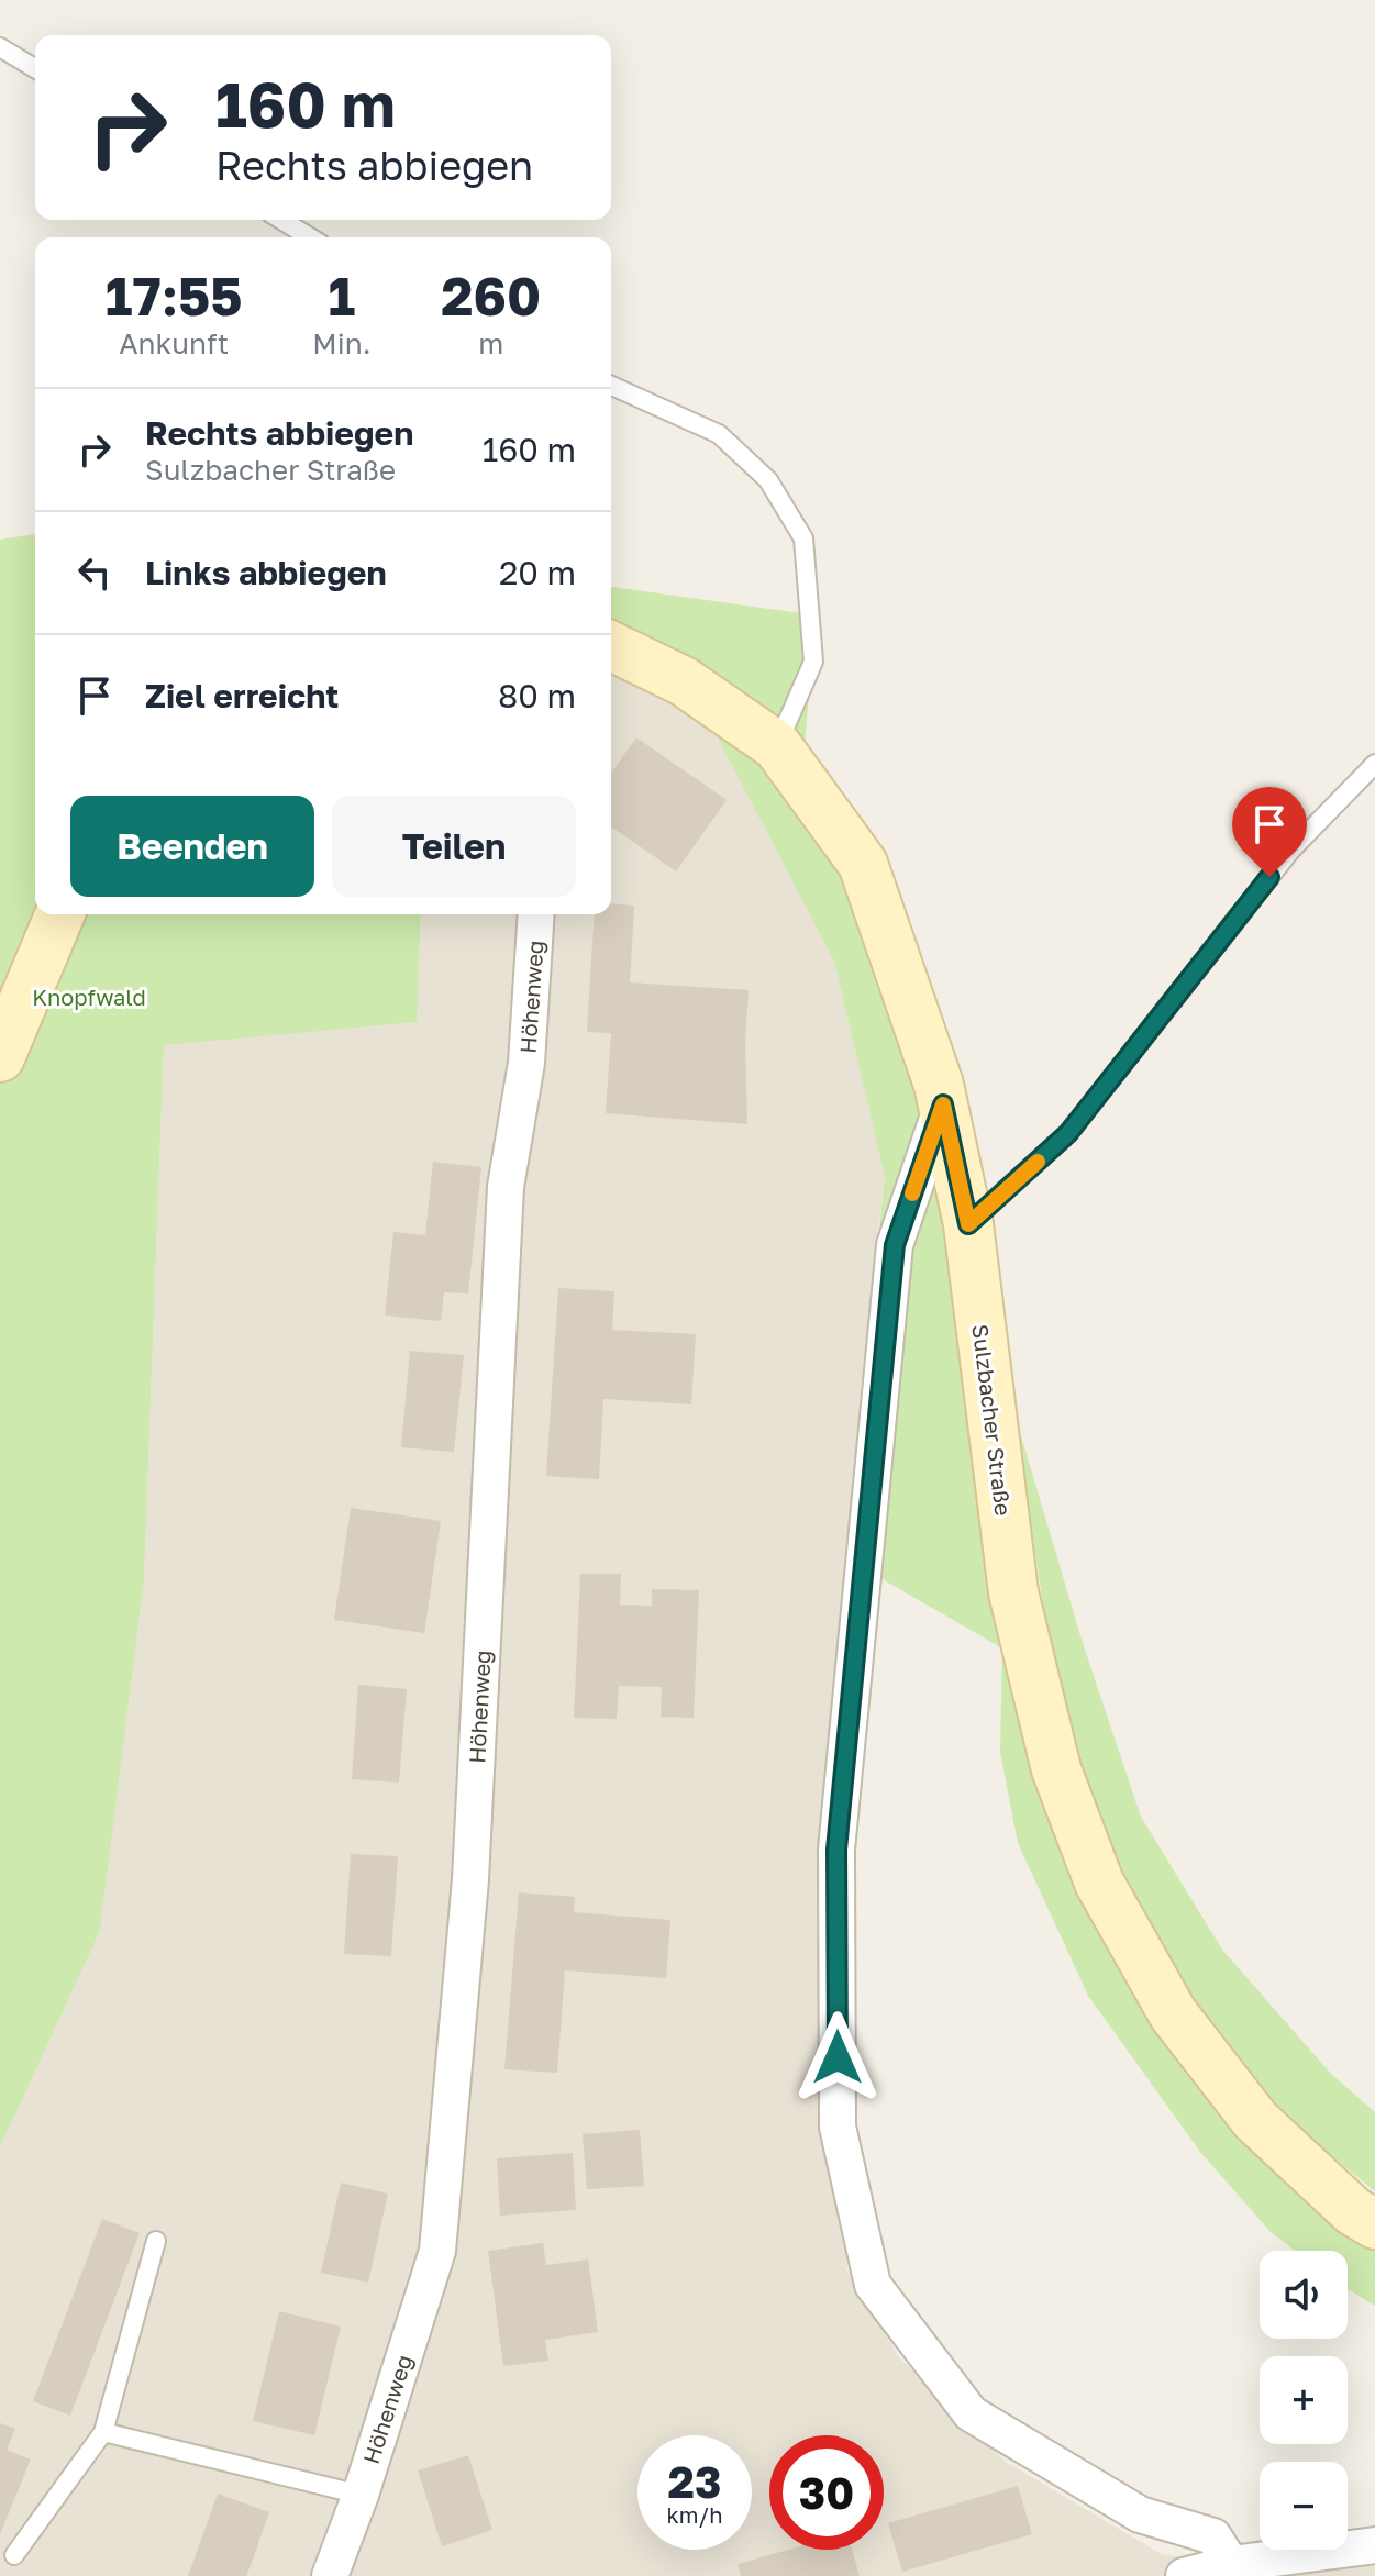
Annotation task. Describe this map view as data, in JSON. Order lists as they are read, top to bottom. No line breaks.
{"streets":{"main road":["Sulzbacher Straße"],"street":["Höhenweg"]},"parks":["Knopfwald"],"page":{"turn":["160 m","Rechts abbiegen"],"eta":["17:55","Ankunft","1","Min.","260","m"],"list":[{"name":"Rechts abbiegen","note":"Sulzbacher Straße","value":"160 m"},{"name":"Links abbiegen","value":"20 m"},{"name":"Ziel erreicht","value":"80 m"}],"buttons":["Beenden","Teilen"],"map_buttons":["+","−"],"speed":"23 km/h","limit":"30"}}
